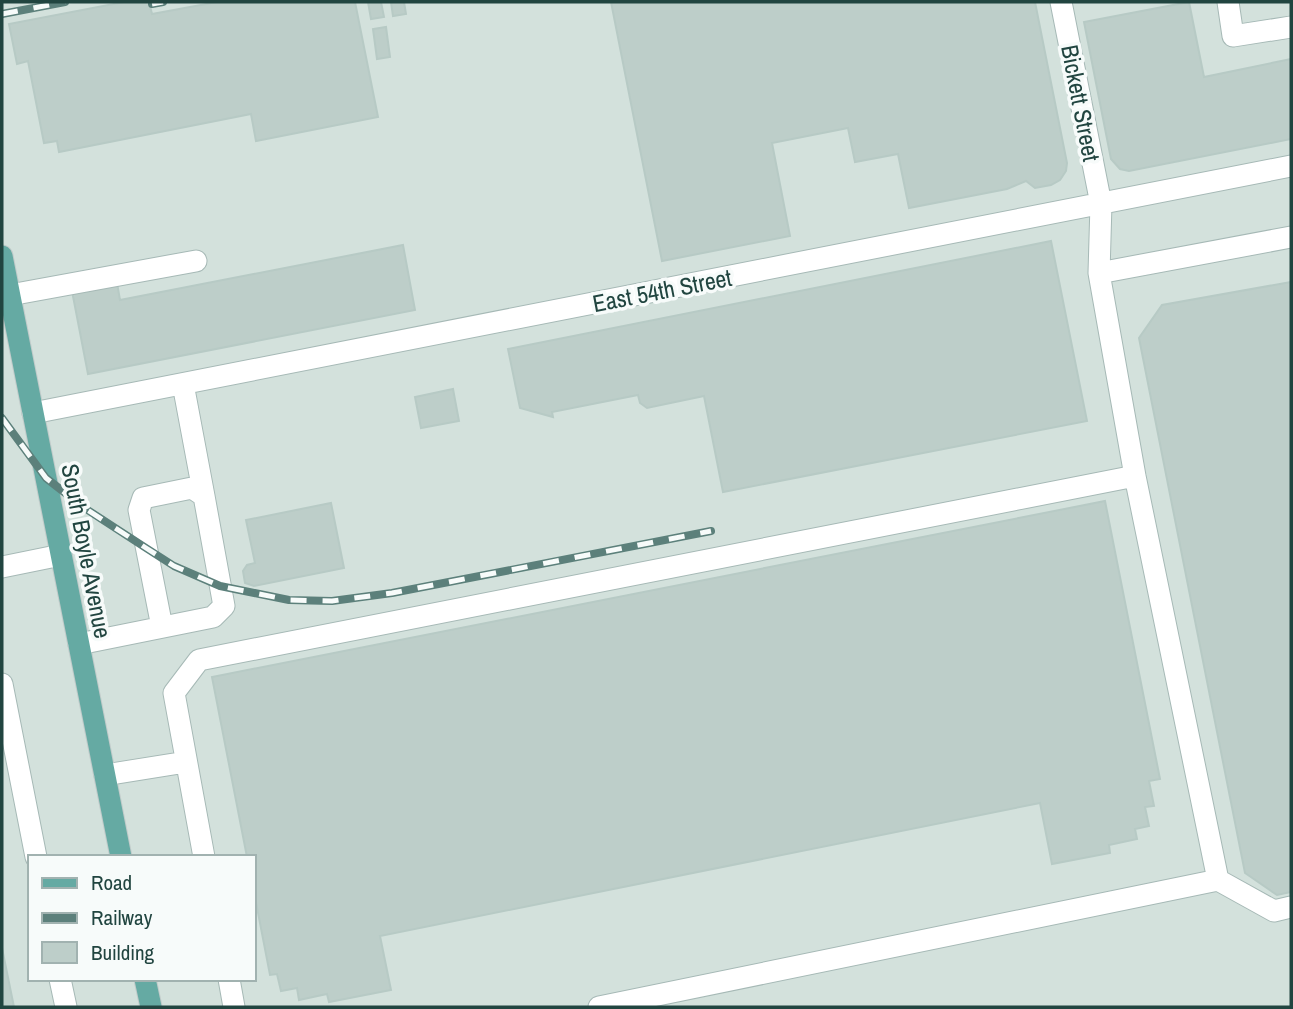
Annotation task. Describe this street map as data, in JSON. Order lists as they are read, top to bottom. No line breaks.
{"streets":{"main road":["South Boyle Avenue"],"street":["Bickett Street","East 54th Street"]},"crossings":[["Bickett Street","East 54th Street"],["East 54th Street","South Boyle Avenue"]],"legend":["Road","Railway","Building"]}
